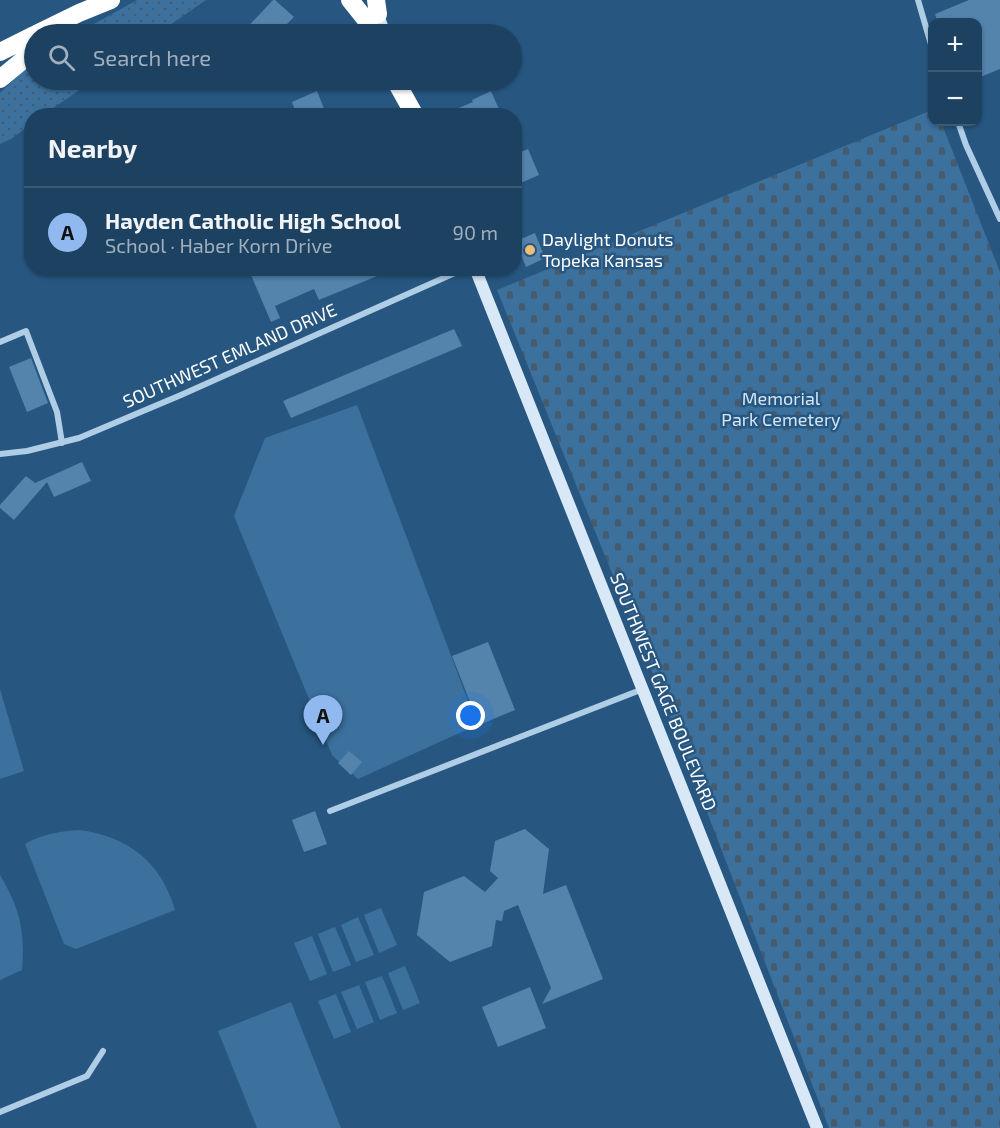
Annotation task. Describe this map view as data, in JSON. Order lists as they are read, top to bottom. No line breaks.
{"streets":{"main road":["SOUTHWEST GAGE BOULEVARD"],"street":["SOUTHWEST EMLAND DRIVE"]},"parks":["Memorial Park Cemetery"],"places":["Daylight Donuts Topeka Kansas"],"page":{"map_buttons":["+","−"],"search":"Search here","heading":"Nearby","list":[{"mark":"A","name":"Hayden Catholic High School","note":"School · Haber Korn Drive","value":"90 m"}],"pins":"A"}}
